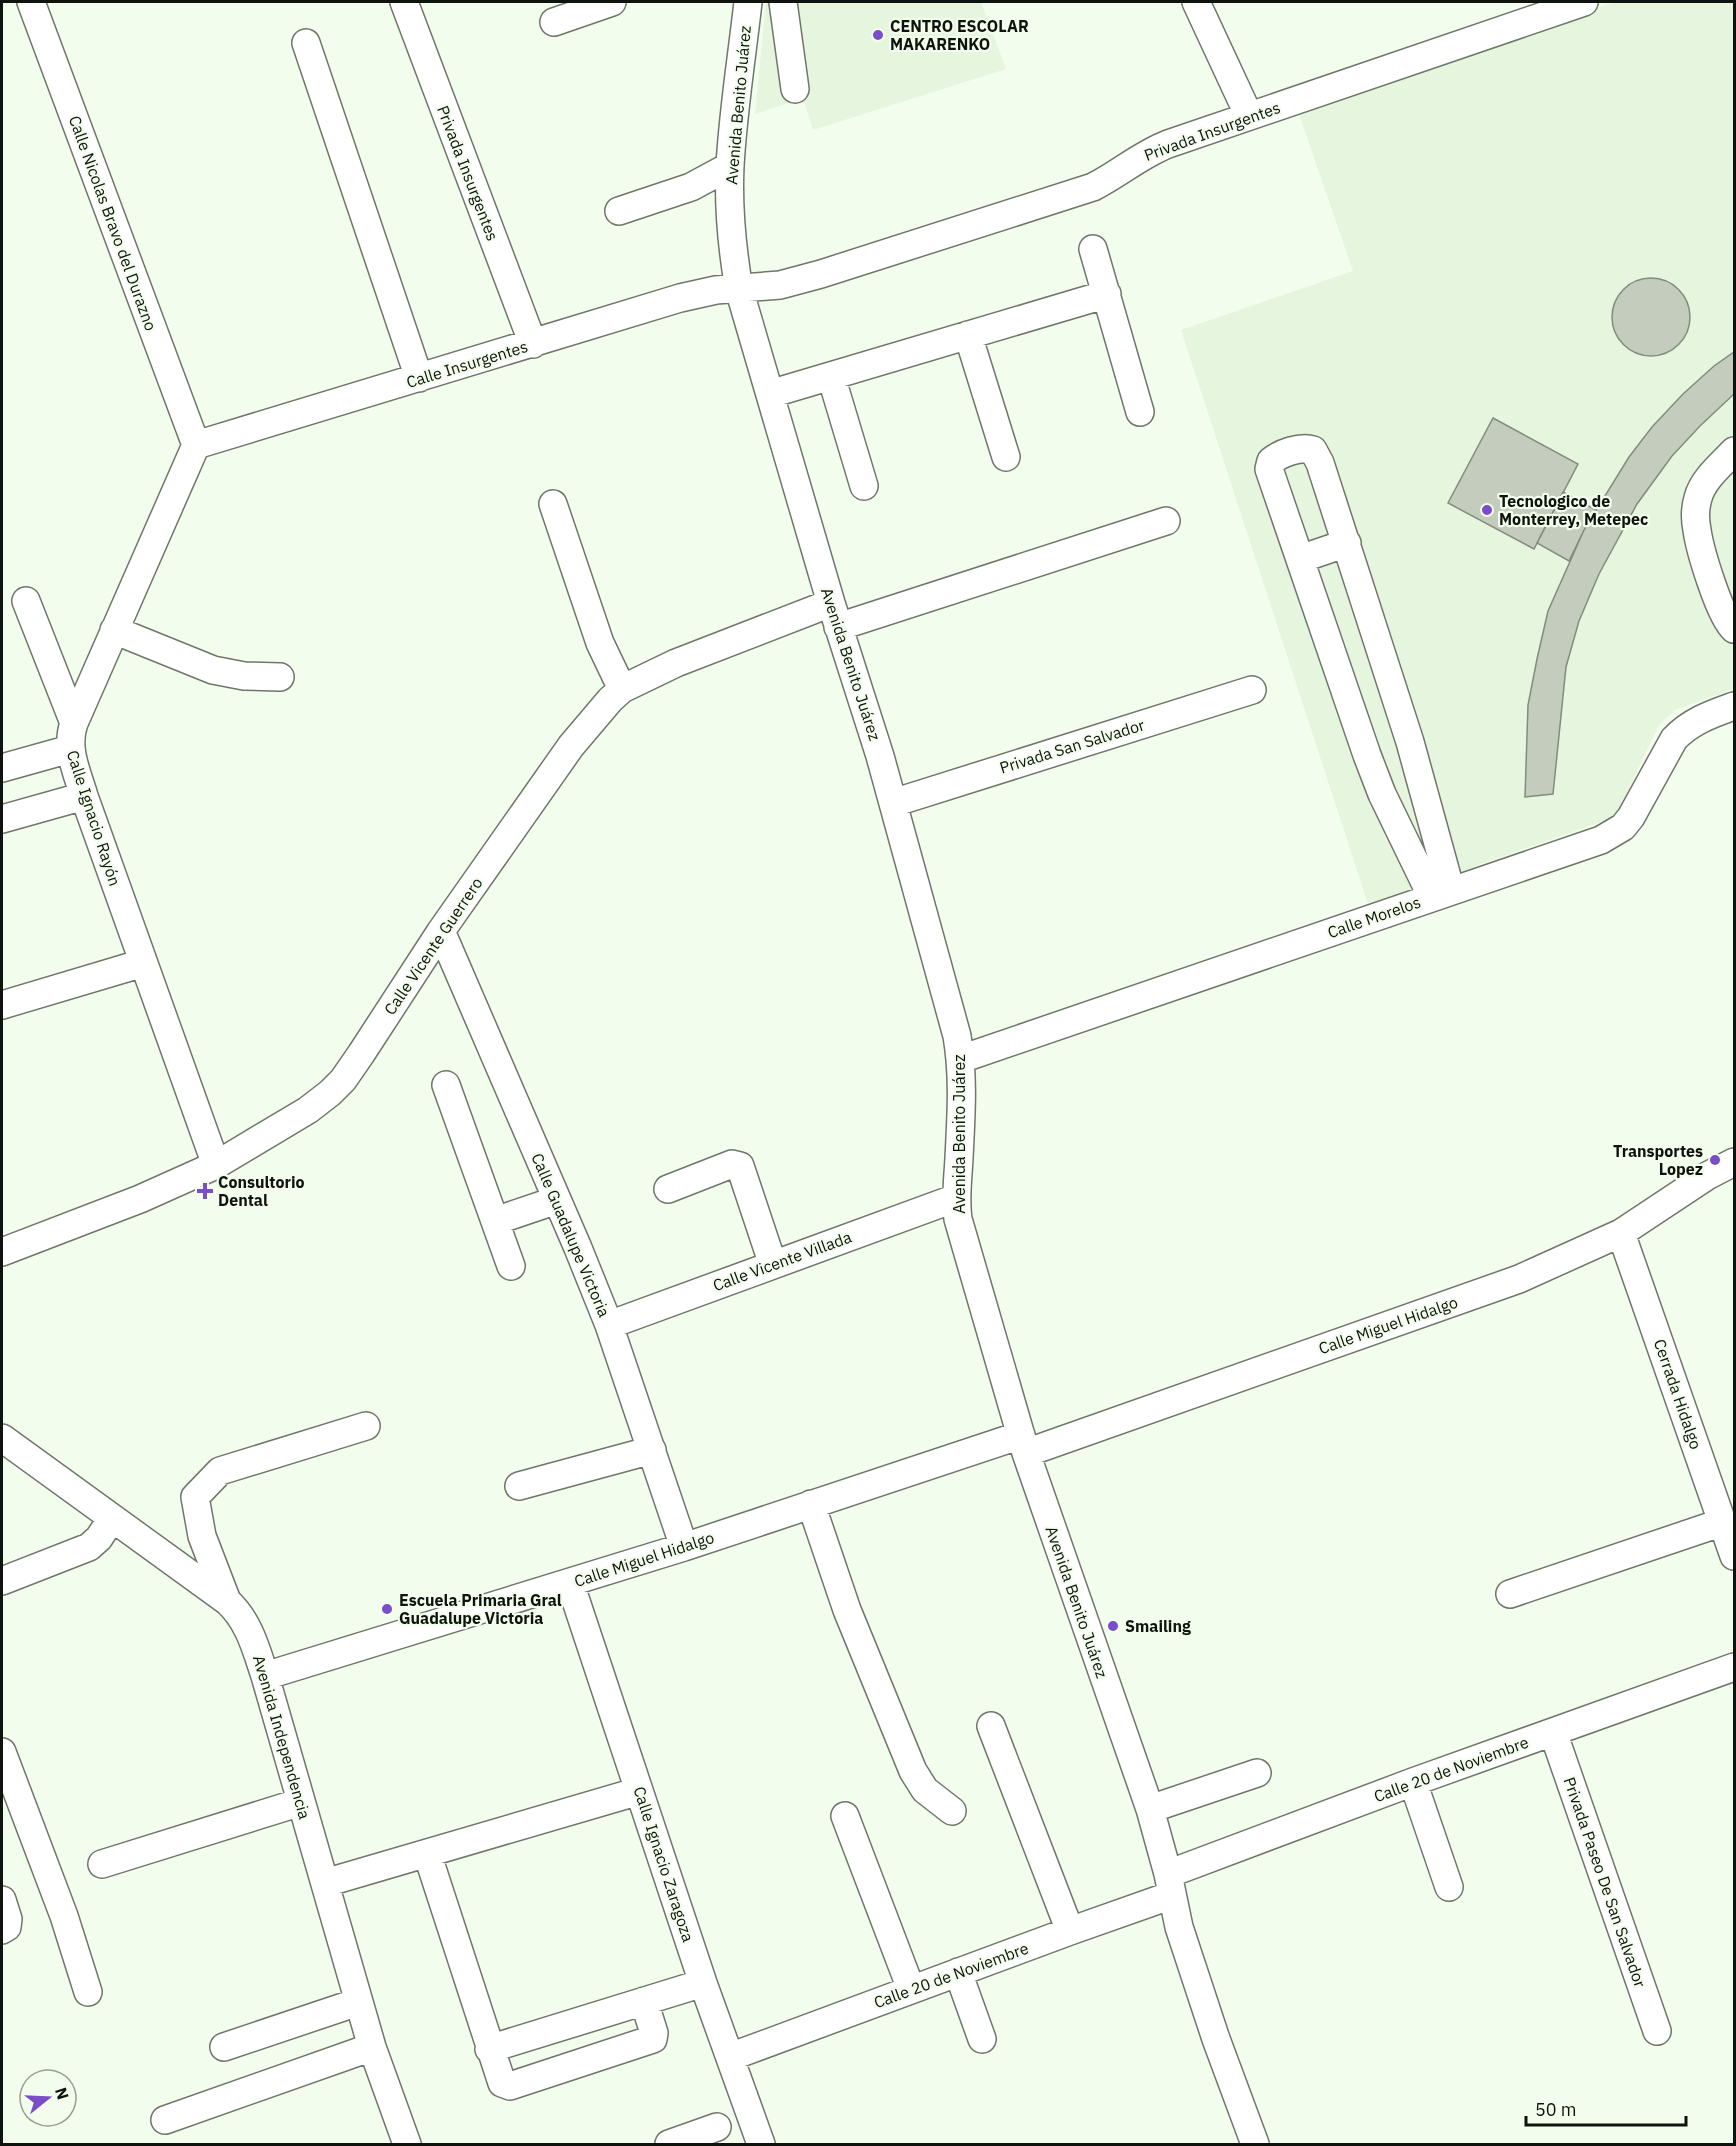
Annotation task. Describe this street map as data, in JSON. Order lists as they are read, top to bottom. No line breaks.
{"streets":{"street":["Avenida Benito Juárez","Privada Insurgentes","Calle Nicolas Bravo del Durazno","Calle Insurgentes","Privada San Salvador","Calle Ignacio Rayón","Calle Morelos","Calle Vicente Guerrero","Calle Guadalupe Victoria","Calle Vicente Villada","Calle Miguel Hidalgo","Cerrada Hidalgo","Avenida Independencia","Calle 20 de Noviembre","Calle Ignacio Zaragoza","Privada Paseo De San Salvador"]},"crossings":[["Avenida Benito Juárez","Privada Insurgentes"],["Avenida Benito Juárez","Calle Insurgentes"],["Avenida Benito Juárez","Privada San Salvador"],["Avenida Benito Juárez","Calle Morelos"],["Avenida Benito Juárez","Calle Vicente Guerrero"],["Avenida Benito Juárez","Calle Vicente Villada"],["Avenida Benito Juárez","Calle Miguel Hidalgo"],["Avenida Benito Juárez","Calle 20 de Noviembre"],["Privada Insurgentes","Calle Insurgentes"],["Calle Nicolas Bravo del Durazno","Calle Insurgentes"],["Calle Nicolas Bravo del Durazno","Calle Ignacio Rayón"],["Calle Insurgentes","Calle Ignacio Rayón"],["Calle Ignacio Rayón","Calle Vicente Guerrero"],["Calle Vicente Guerrero","Calle Guadalupe Victoria"],["Calle Guadalupe Victoria","Calle Vicente Villada"],["Calle Guadalupe Victoria","Calle Miguel Hidalgo"],["Calle Miguel Hidalgo","Cerrada Hidalgo"],["Calle Miguel Hidalgo","Avenida Independencia"],["Calle Miguel Hidalgo","Calle Ignacio Zaragoza"],["Calle 20 de Noviembre","Calle Ignacio Zaragoza"],["Calle 20 de Noviembre","Privada Paseo De San Salvador"]],"places":{"other":["CENTRO ESCOLAR MAKARENKO","Tecnologico de Monterrey, Metepec","Transportes Lopez","Escuela Primaria Gral Guadalupe Victoria","Smailing"],"health":["Consultorio Dental"]},"scale_bar":"50 m","north":"right"}
